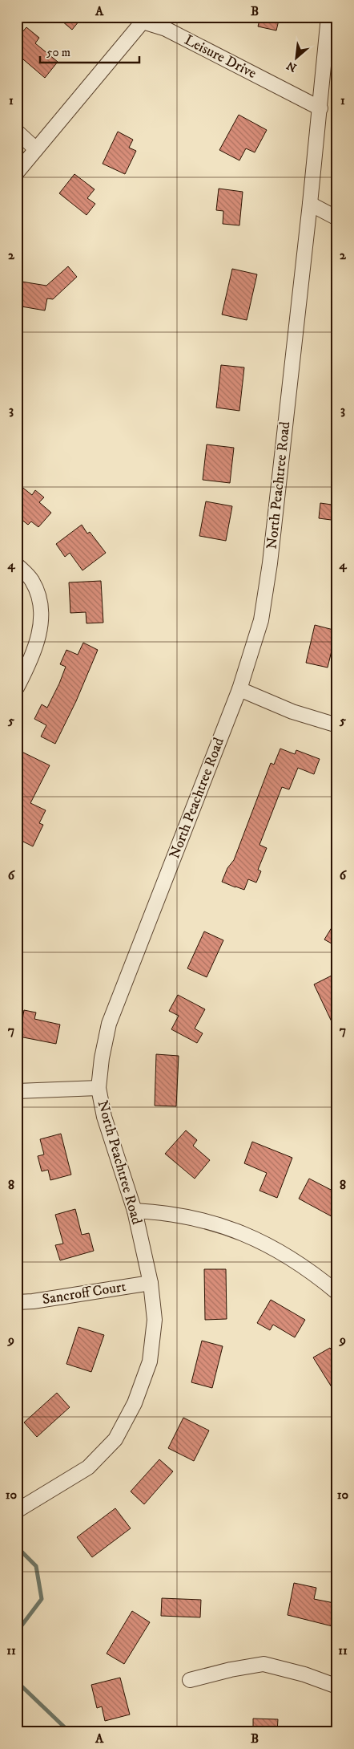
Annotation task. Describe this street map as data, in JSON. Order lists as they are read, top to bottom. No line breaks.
{"streets":{"street":["Leisure Drive","North Peachtree Road","Sancroff Court"]},"crossings":[["Leisure Drive","North Peachtree Road"],["North Peachtree Road","Sancroff Court"]],"scale_bar":"50 m","north":"bottom left","grid":{"columns":["A","B"],"rows":["1","2","3","4","5","6","7","8","9","10","11"]}}
